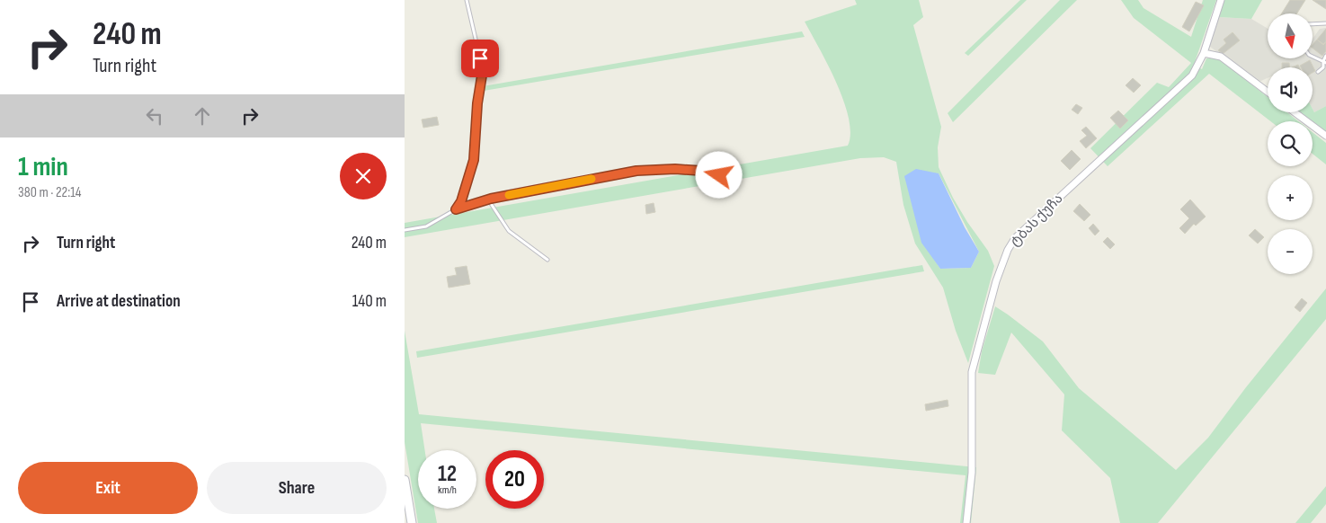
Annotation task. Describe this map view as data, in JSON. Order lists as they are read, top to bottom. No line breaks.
{"streets":{"street":["ტბას ქუჩა"]},"north":"bottom","page":{"turn":["240 m","Turn right"],"map_buttons":["+","−"],"heading":["1 min","380 m · 22:14"],"list":[{"name":"Turn right","value":"240 m"},{"name":"Arrive at destination","value":"140 m"}],"speed":"12 km/h","limit":"20","buttons":["Exit","Share"]}}
